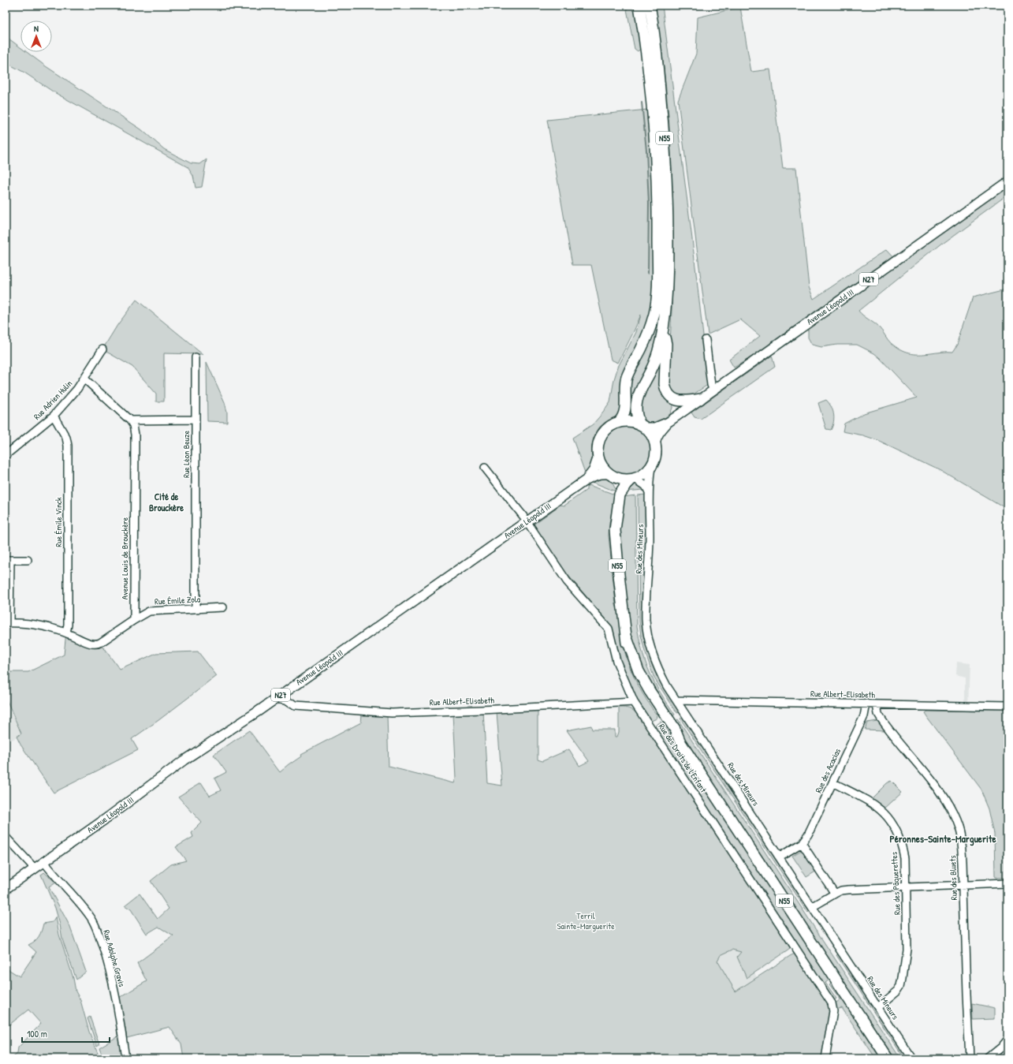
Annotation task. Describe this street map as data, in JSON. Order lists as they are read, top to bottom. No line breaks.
{"streets":{"highway":["N55","N27"],"main road":["Avenue Léopold III"],"street":["Rue Adrien Hulin","Rue Léon Beuze","Rue Émile Vinck","Rue des Mineurs","Avenue Louis de Brouckère","Rue Émile Zola","Rue Albert-Elisabeth","Rue des Droits de l'Enfant","Rue des Acacias","Rue des Bluets","Rue des Pâquerettes","Rue Adolphe Gravis"]},"crossings":[["N55","N27"],["N55","Avenue Léopold III"],["N55","Rue des Mineurs"],["N27","Avenue Léopold III"],["N27","Rue des Mineurs"],["Avenue Léopold III","Rue des Mineurs"],["Avenue Léopold III","Rue Albert-Elisabeth"],["Avenue Léopold III","Rue des Droits de l'Enfant"],["Avenue Léopold III","Rue Adolphe Gravis"],["Rue Adrien Hulin","Rue Émile Vinck"],["Rue Adrien Hulin","Avenue Louis de Brouckère"],["Rue Léon Beuze","Rue Émile Zola"],["Rue des Mineurs","Rue Albert-Elisabeth"],["Rue des Mineurs","Rue des Pâquerettes"],["Avenue Louis de Brouckère","Rue Émile Zola"],["Rue Albert-Elisabeth","Rue des Droits de l'Enfant"],["Rue Albert-Elisabeth","Rue des Acacias"],["Rue Albert-Elisabeth","Rue des Bluets"],["Rue des Acacias","Rue des Pâquerettes"]],"districts":["Cité de Brouckère","Péronnes-Sainte-Marguerite"],"parks":["Terril Sainte-Marguerite"],"scale_bar":"100 m","north":"top"}
